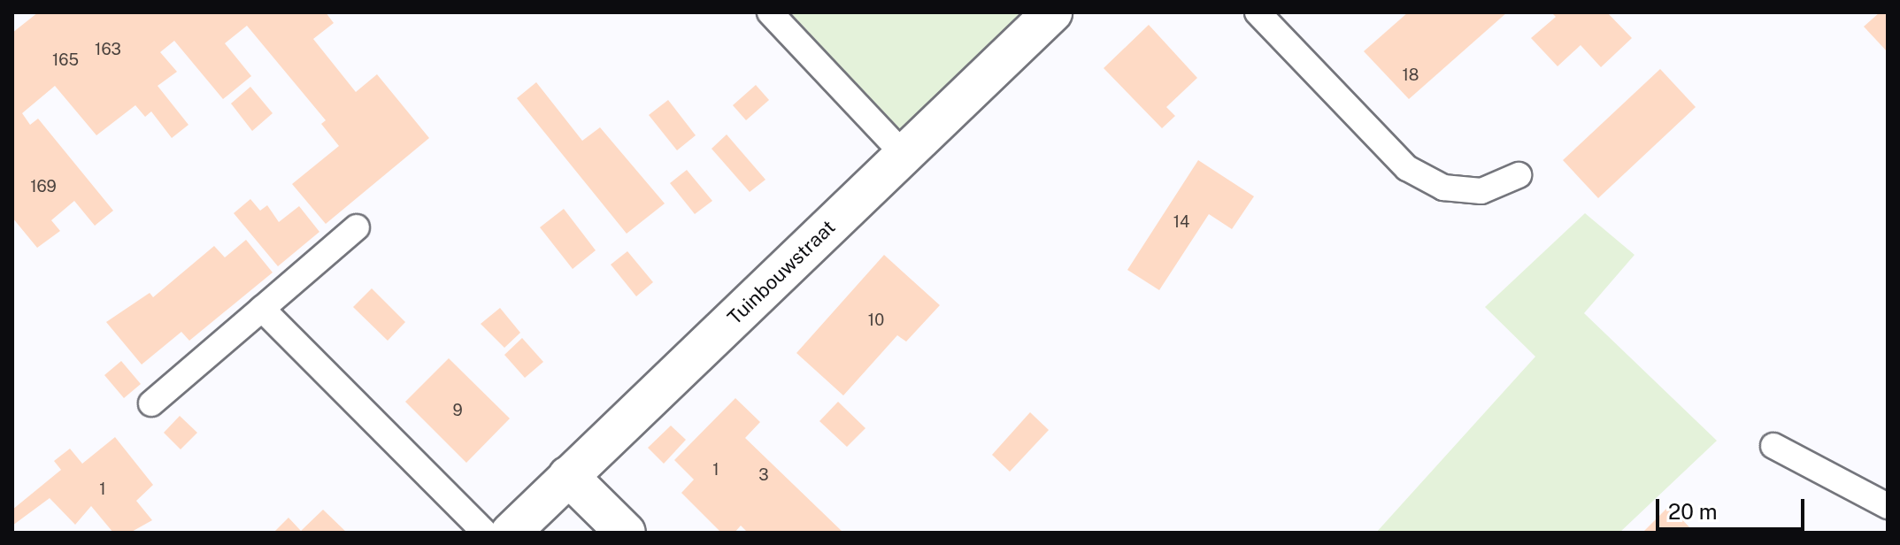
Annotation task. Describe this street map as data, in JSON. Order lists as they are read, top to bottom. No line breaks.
{"streets":{"street":["Tuinbouwstraat"]},"house_numbers":["163","165","18","169","14","10","9","1","3","1"],"scale_bar":"20 m"}
